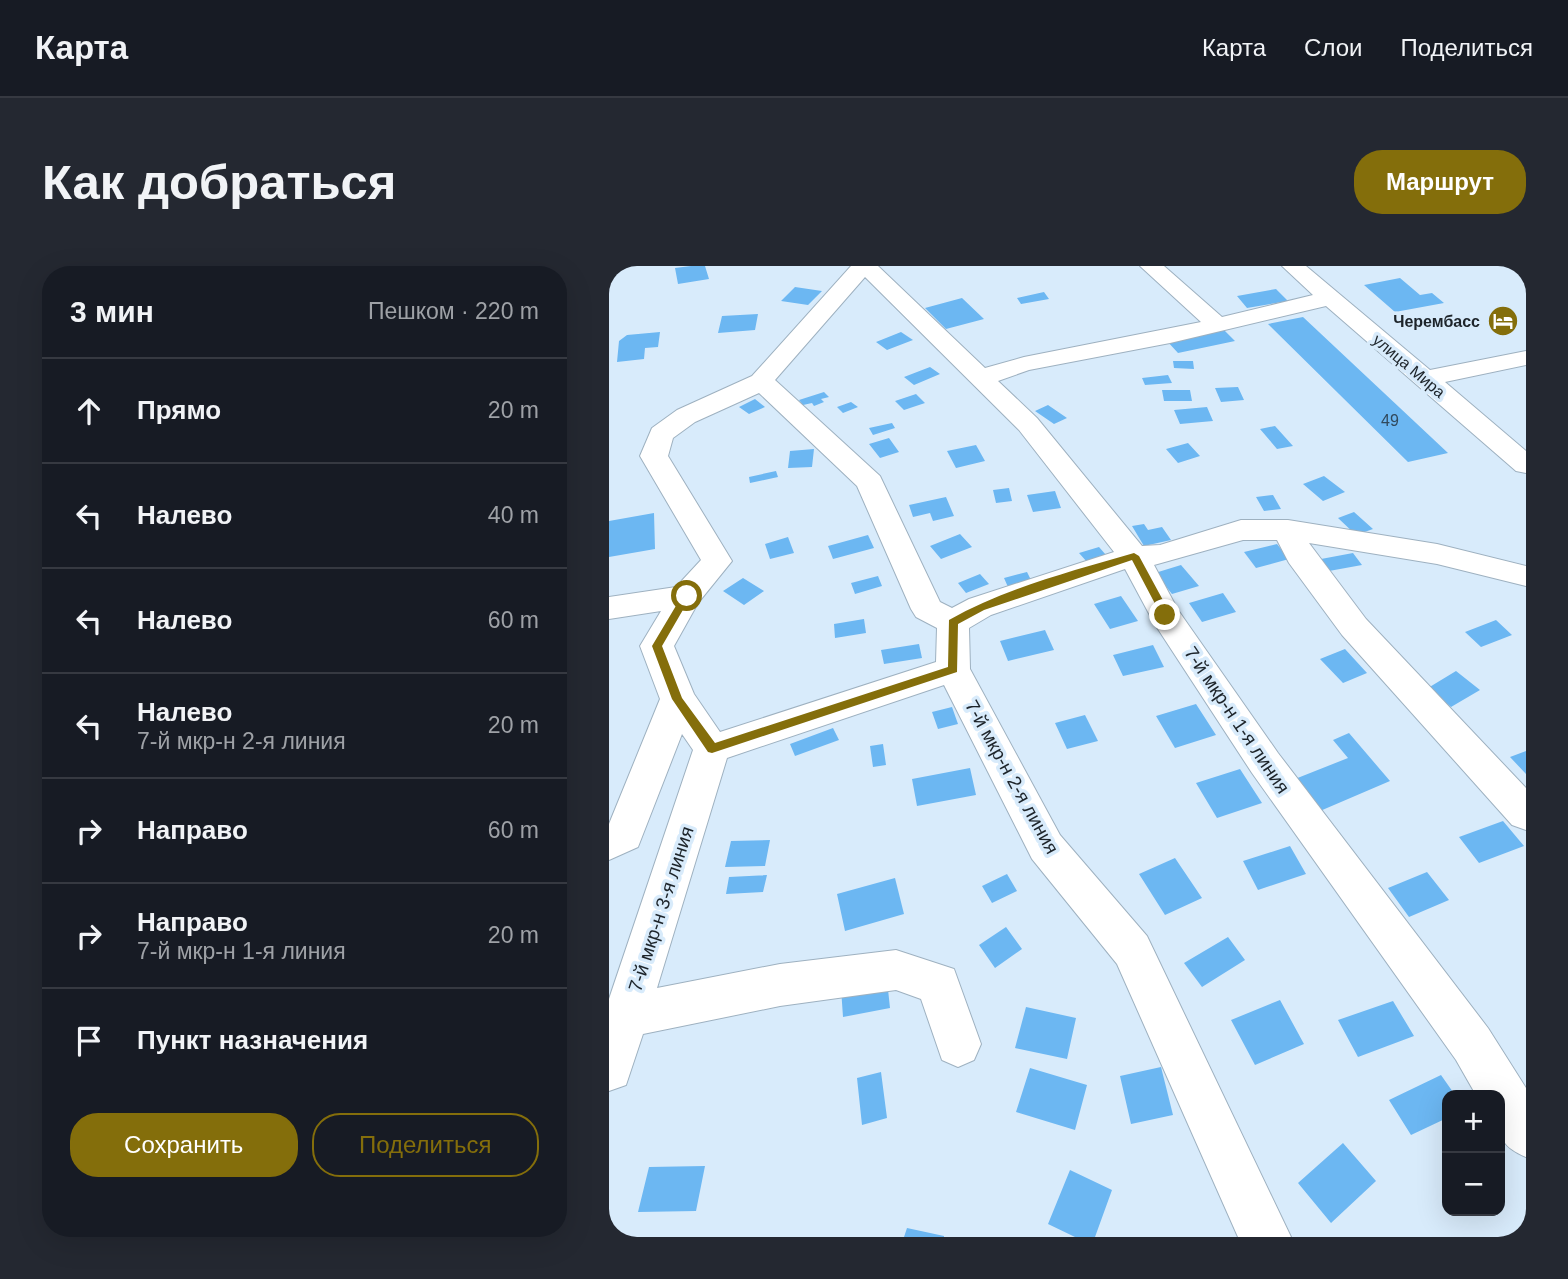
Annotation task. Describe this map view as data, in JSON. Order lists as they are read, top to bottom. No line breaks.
{"streets":{"street":["улица Мира","7-й мкр-н 1-я линия","7-й мкр-н 2-я линия","7-й мкр-н 3-я линия"]},"places":{"hotel":["Черембасс"]},"house_numbers":["49"],"page":{"header":"Карта","nav":["Карта","Слои","Поделиться"],"buttons":["Маршрут",["Сохранить","Поделиться"]],"title":"Как добраться","heading":["3 мин","Пешком · 220 m"],"list":[["Прямо","20 m"],["Налево","40 m"],["Налево","60 m"],["Налево","7-й мкр-н 2-я линия","20 m"],["Направо","60 m"],["Направо","7-й мкр-н 1-я линия","20 m"],"Пункт назначения"],"map_buttons":["+","−"]}}
